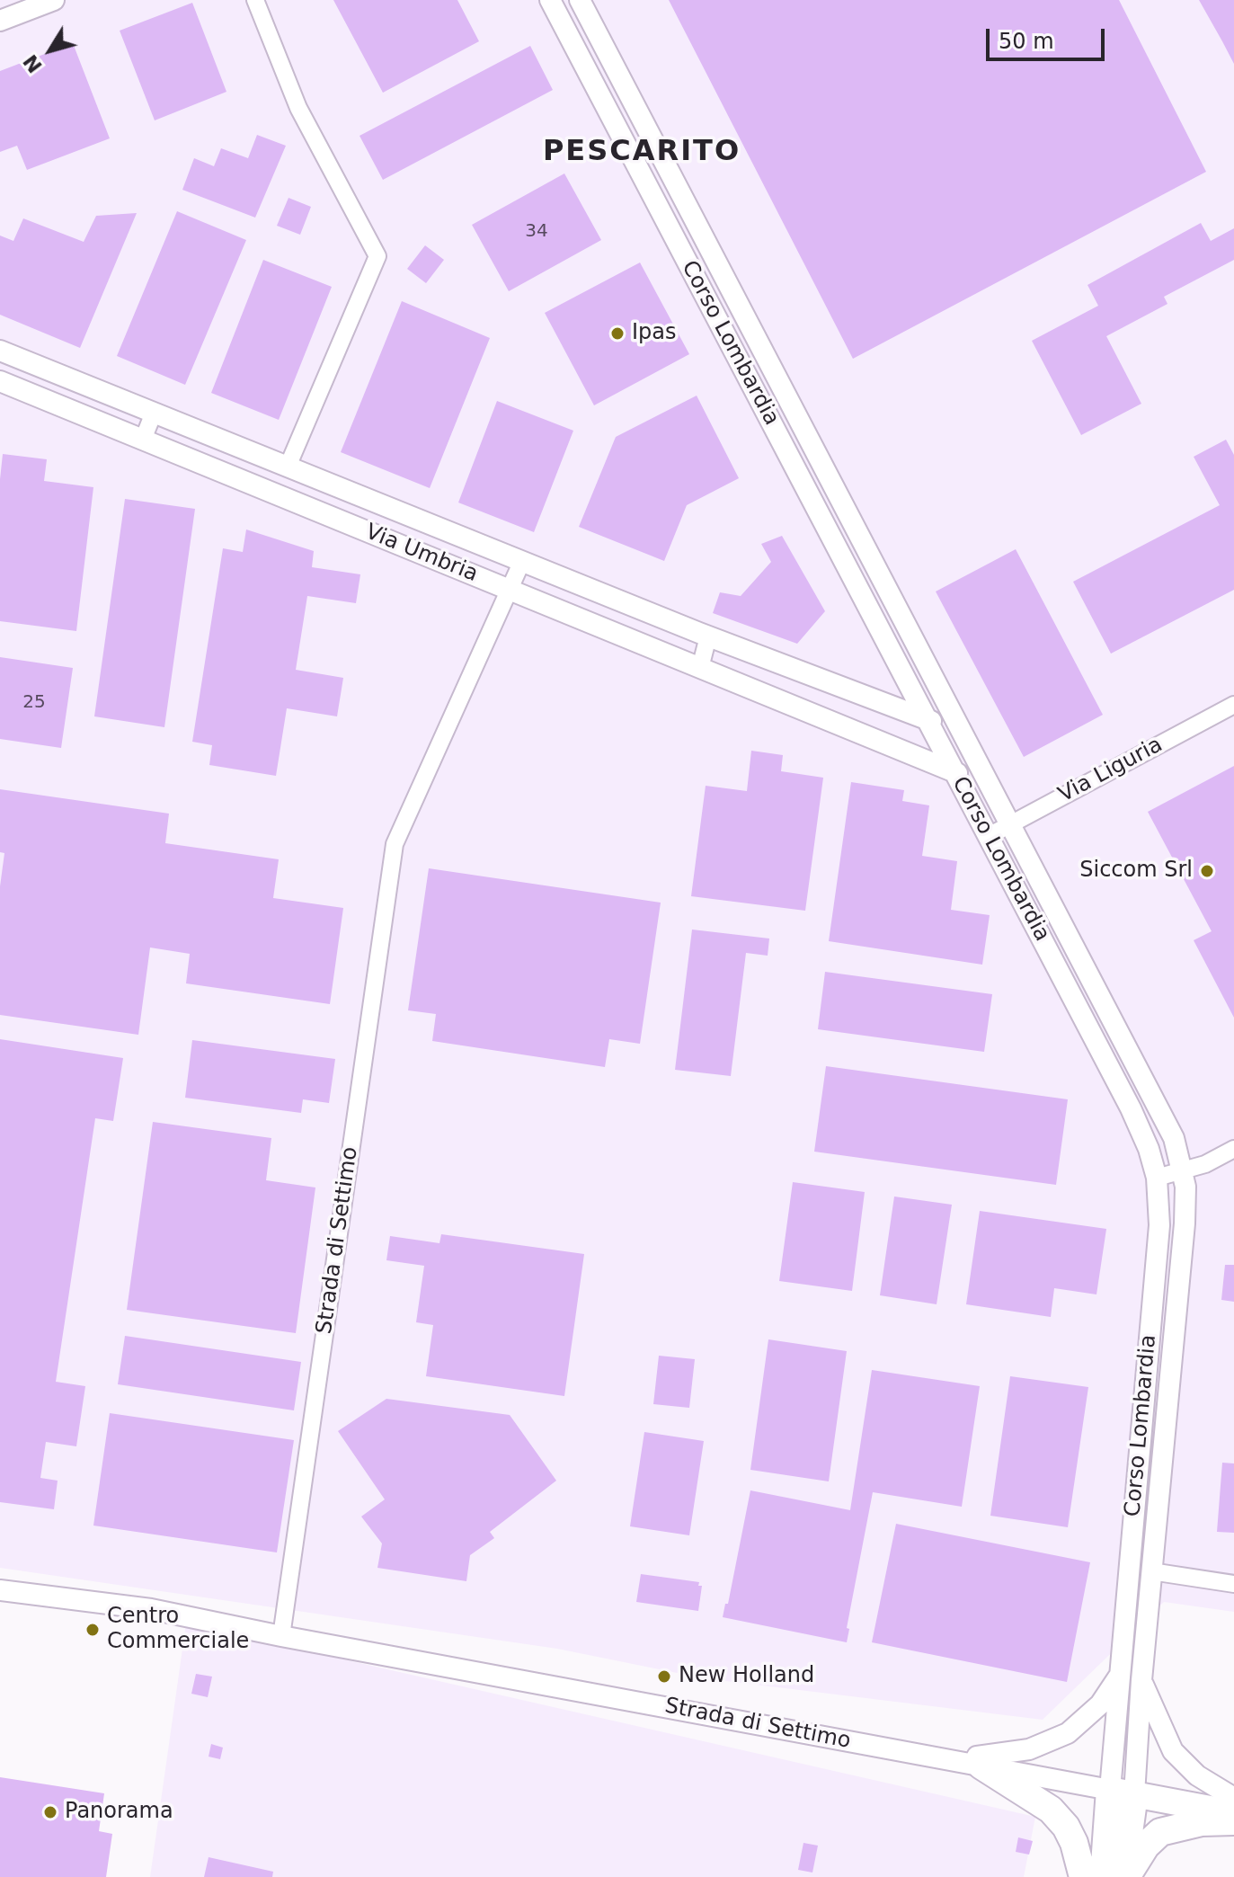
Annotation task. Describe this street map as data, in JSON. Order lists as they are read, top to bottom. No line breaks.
{"streets":{"main road":["Strada di Settimo"],"street":["Corso Lombardia","Via Umbria","Via Liguria"]},"crossings":[["Corso Lombardia","Via Umbria"],["Corso Lombardia","Via Liguria"],["Corso Lombardia","Strada di Settimo"],["Via Umbria","Strada di Settimo"]],"districts":["PESCARITO"],"places":["Ipas","Siccom Srl","Centro Commerciale","New Holland","Panorama"],"house_numbers":["34","25"],"scale_bar":"50 m","north":"bottom left"}
